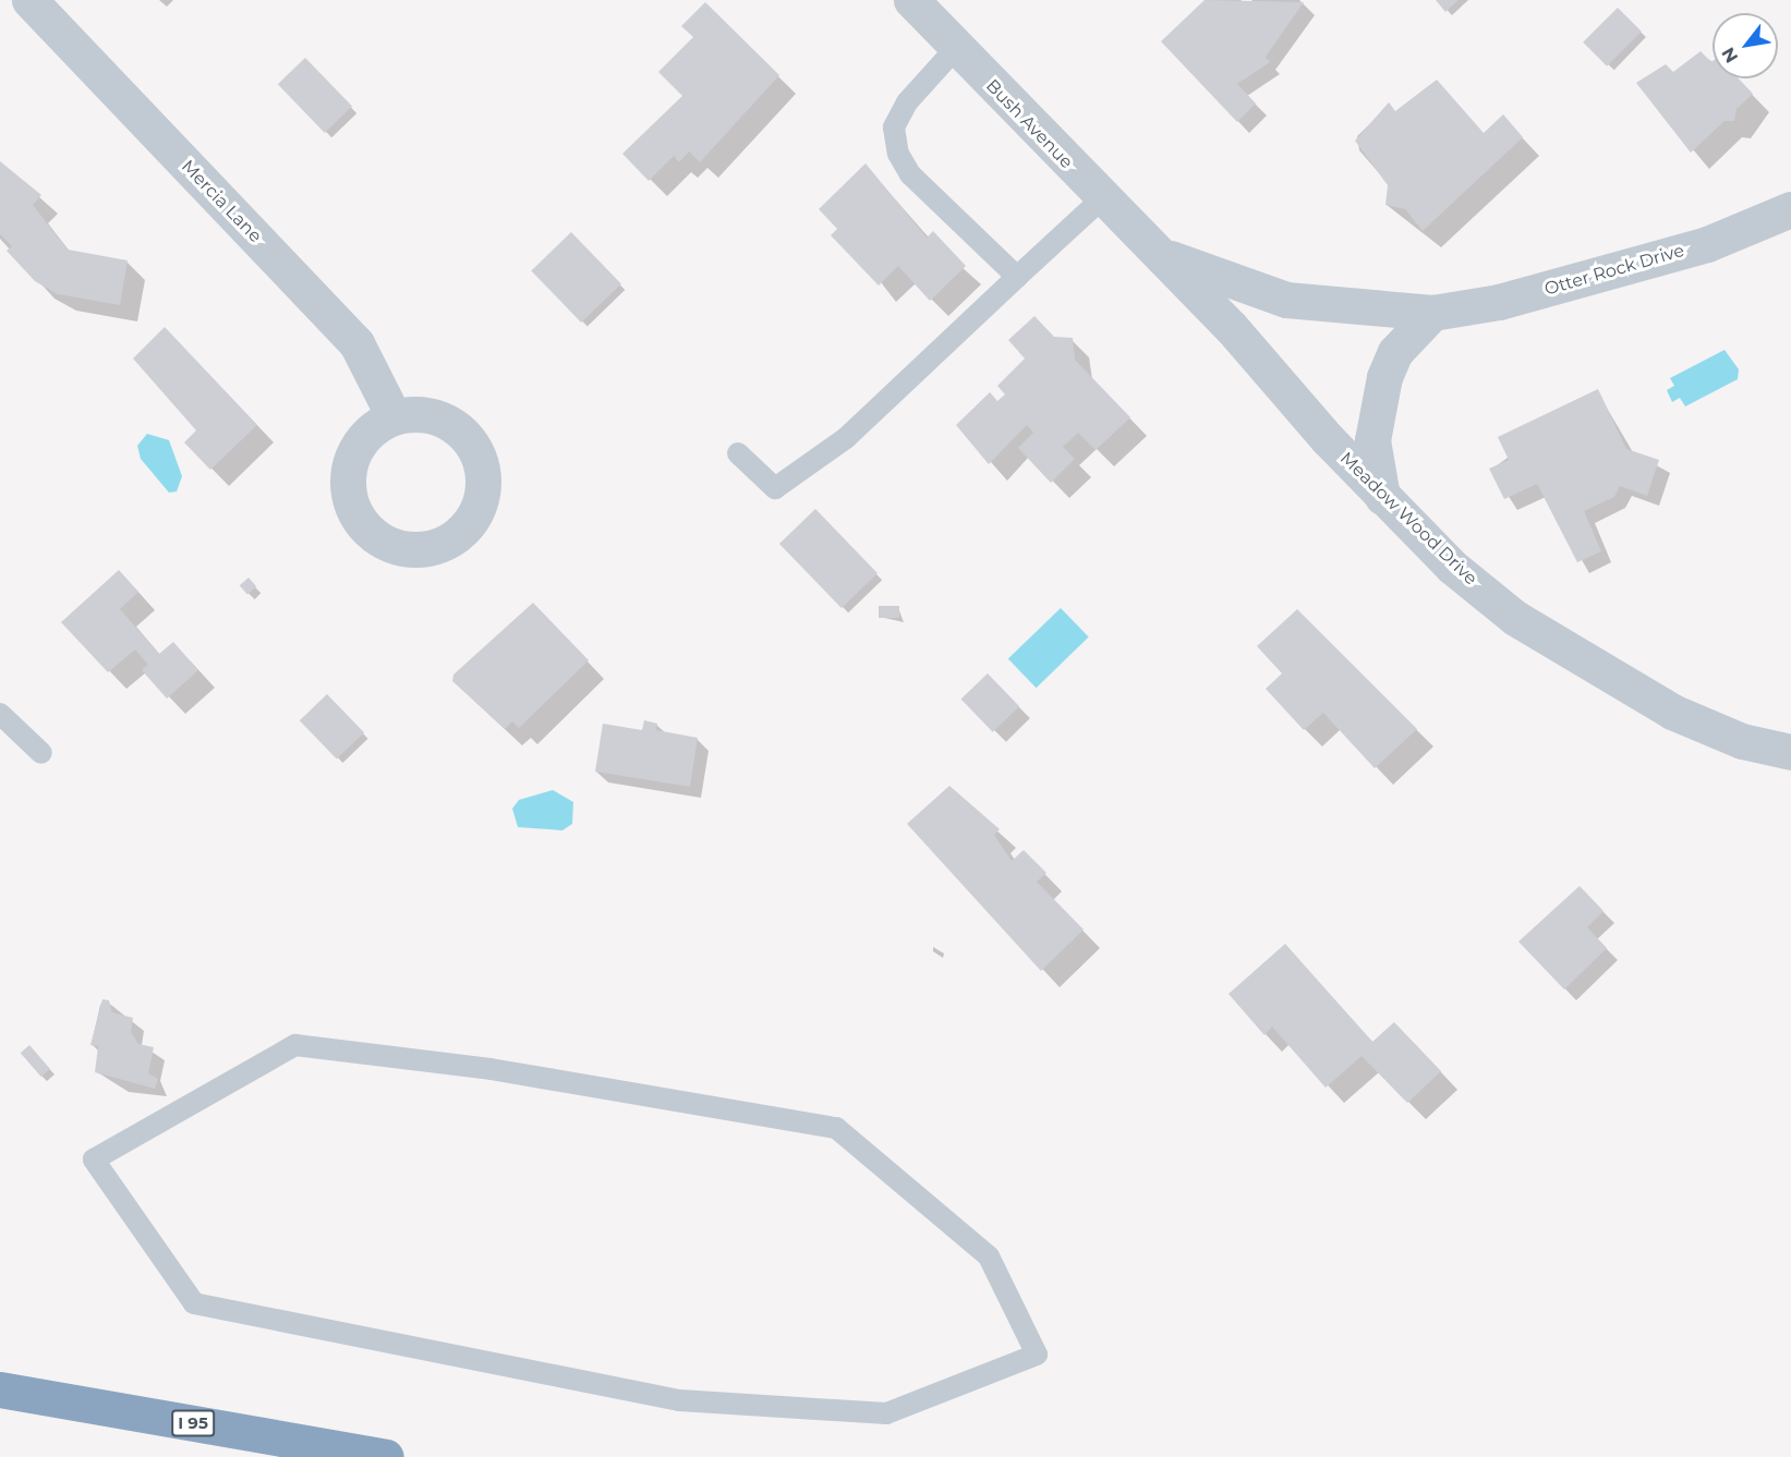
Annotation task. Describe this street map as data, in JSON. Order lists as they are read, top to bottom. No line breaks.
{"streets":{"highway":["I 95"],"street":["Bush Avenue","Mercia Lane","Otter Rock Drive","Meadow Wood Drive"]},"crossings":[["Bush Avenue","Otter Rock Drive"],["Bush Avenue","Meadow Wood Drive"],["Otter Rock Drive","Meadow Wood Drive"]],"north":"bottom left"}
